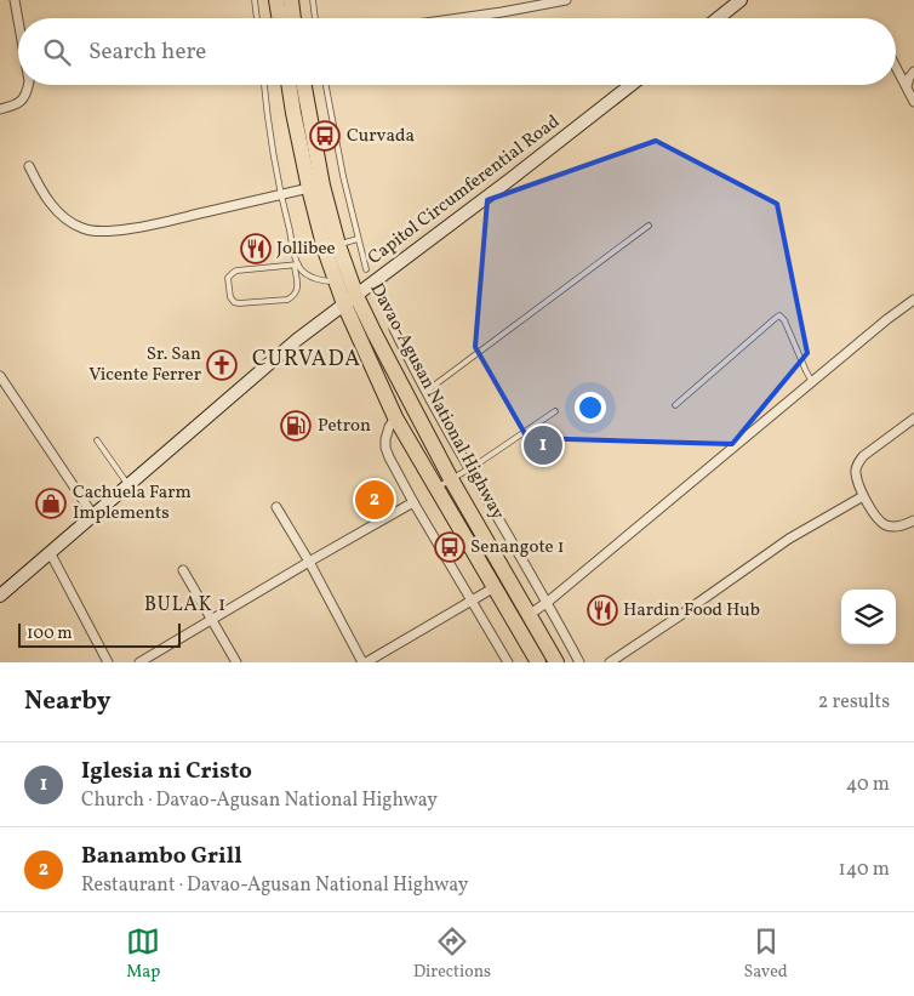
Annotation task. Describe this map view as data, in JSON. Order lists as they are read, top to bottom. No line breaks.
{"streets":{"highway":["Davao-Agusan National Highway"],"main road":["Capitol Circumferential Road"]},"crossings":[["Capitol Circumferential Road","Davao-Agusan National Highway"]],"districts":["CURVADA","BULAK 1"],"places":{"bus stop":["Curvada","Senangote 1"],"restaurant":["Jollibee","Hardin Food Hub"],"church":["Sr. San Vicente Ferrer"],"fuel station":["Petron"],"shop":["Cachuela Farm Implements"]},"scale_bar":"100 m","page":{"search":"Search here","pins":["1","2"],"scale":"100 m","heading":["Nearby","2 results"],"list":[{"mark":"1","name":"Iglesia ni Cristo","note":"Church · Davao-Agusan National Highway","value":"40 m"},{"mark":"2","name":"Banambo Grill","note":"Restaurant · Davao-Agusan National Highway","value":"140 m"}],"nav":["Map","Directions","Saved"]}}
